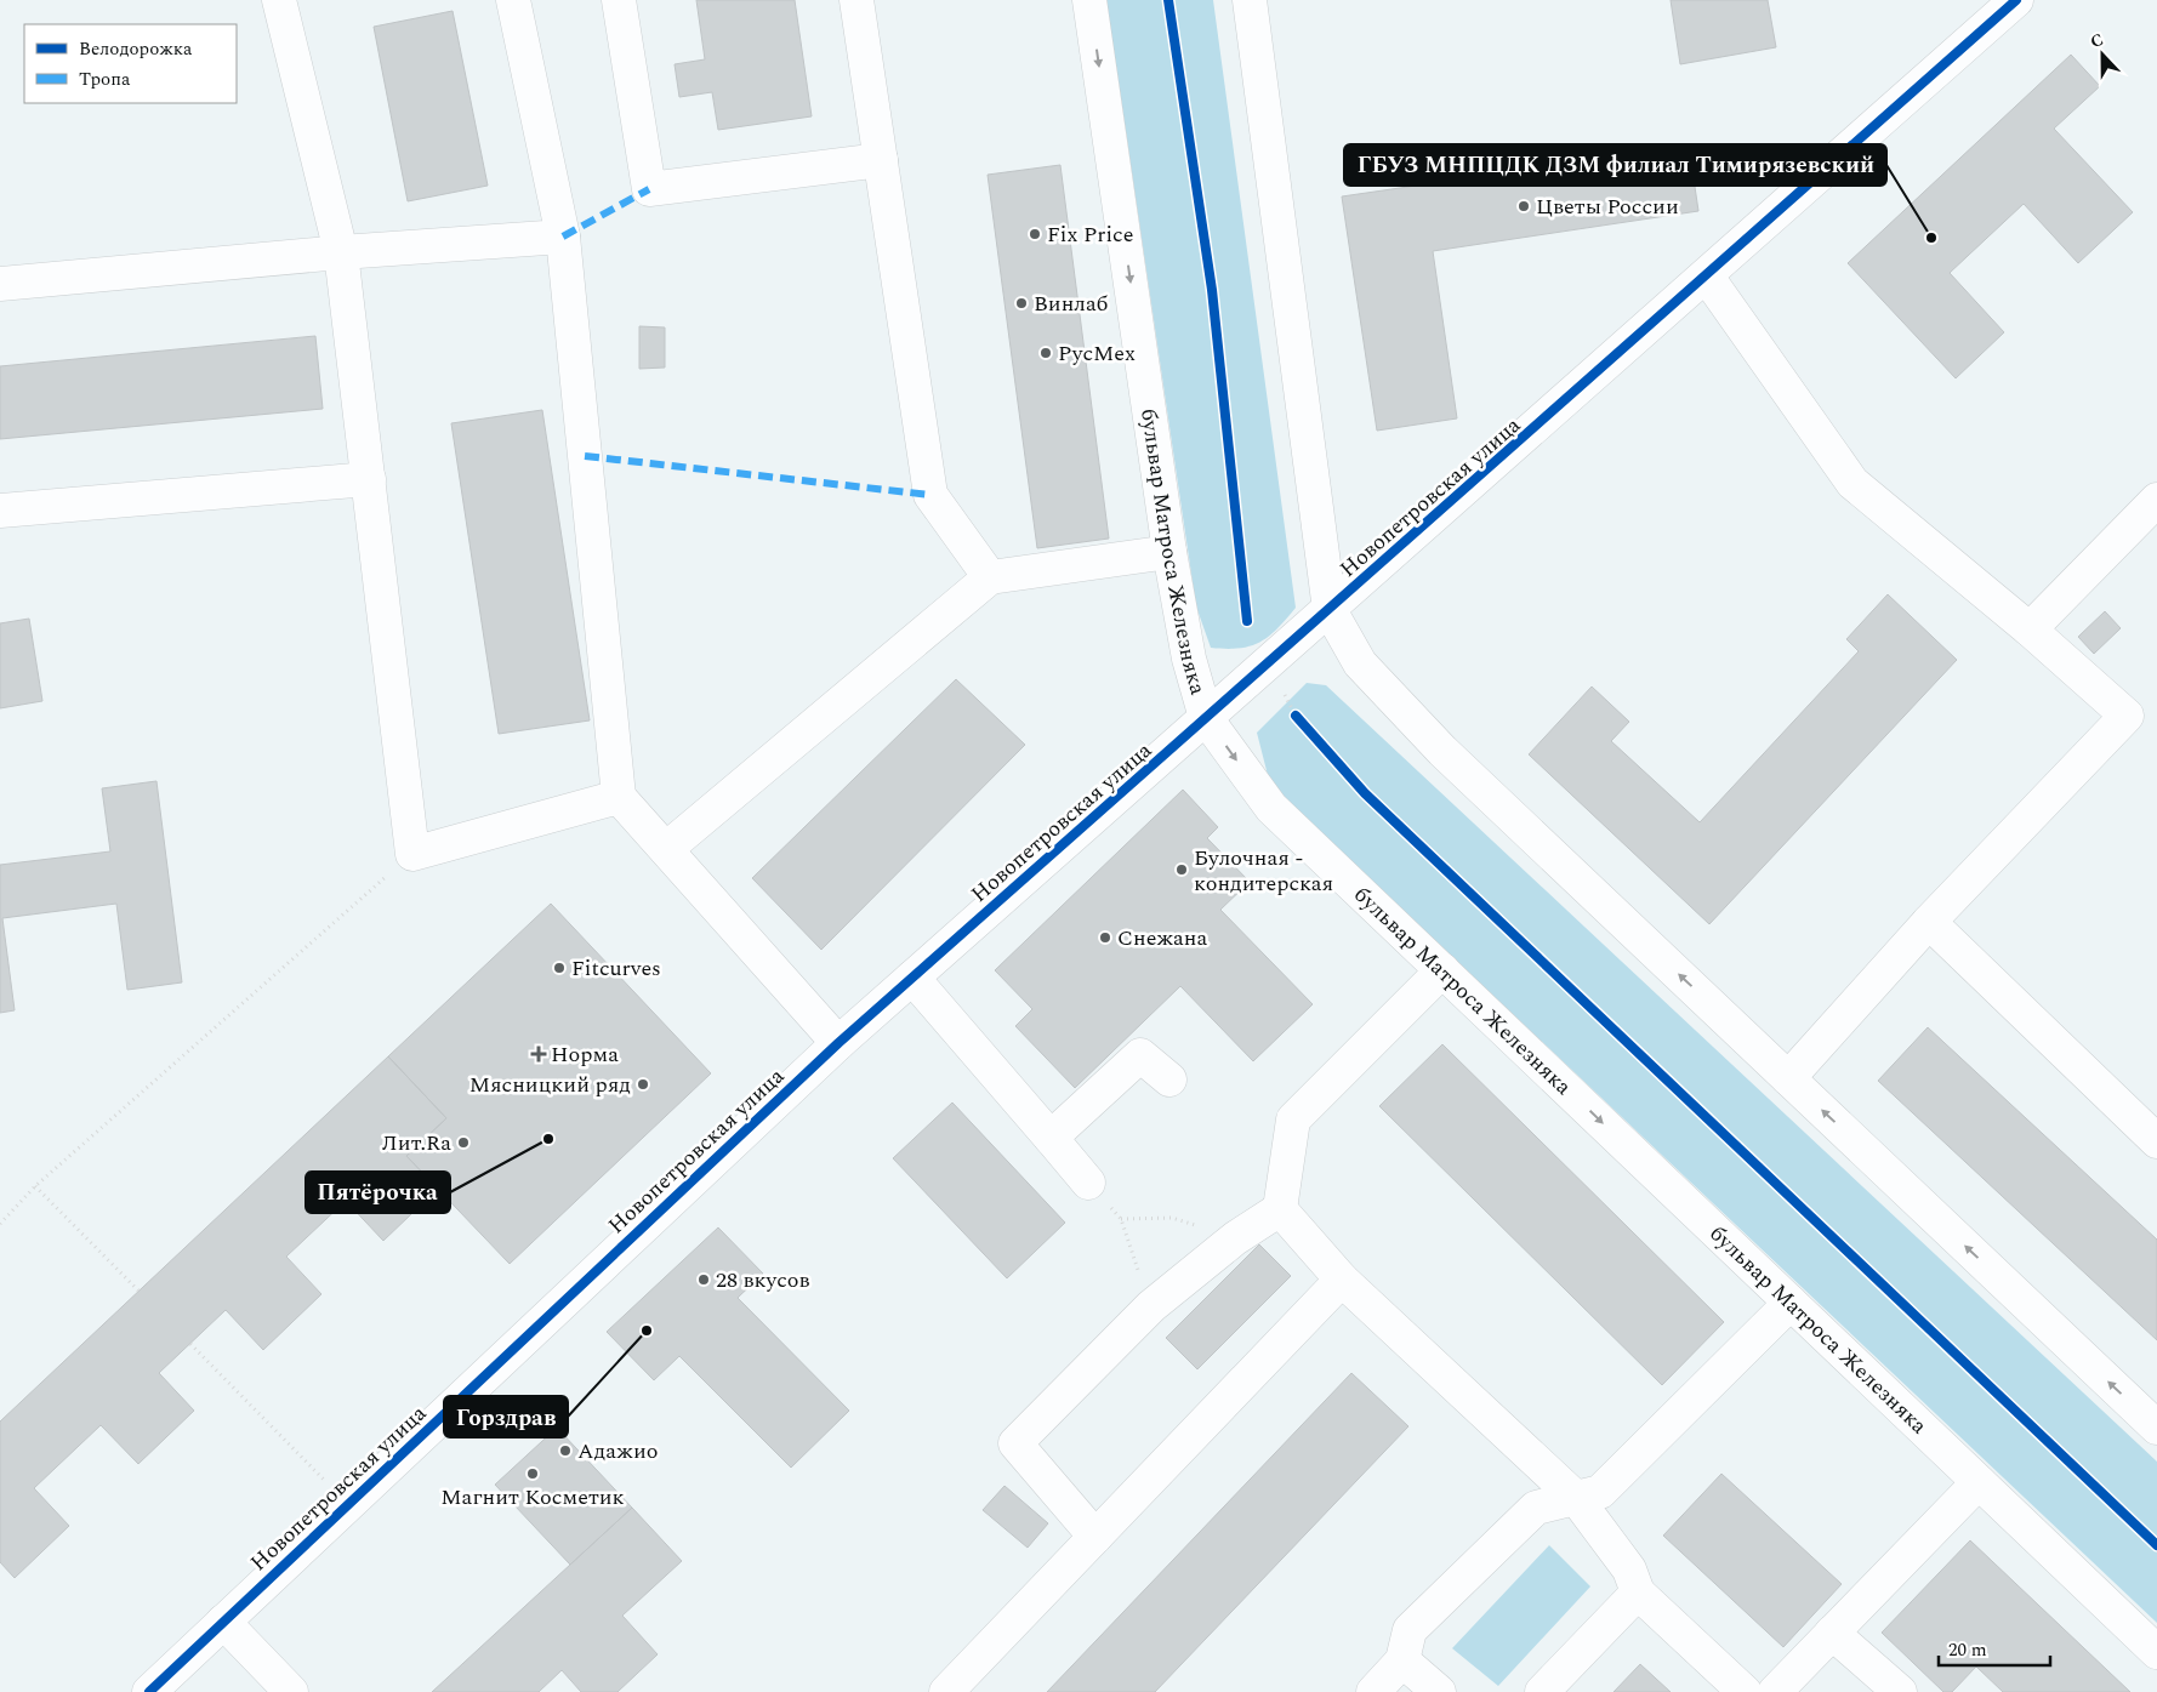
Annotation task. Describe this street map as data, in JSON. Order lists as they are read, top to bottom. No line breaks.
{"streets":{"street":["Новопетровская улица","бульвар Матроса Железняка"]},"crossings":[["Новопетровская улица","бульвар Матроса Железняка"]],"places":{"other":["Цветы России","Fix Price","ГБУЗ МНПЦДК ДЗМ филиал Тимирязевский","Винлаб","РусМех","Булочная - кондитерская","Снежана","Fitcurves","Мясницкий ряд","Пятёрочка","Лит.Ra","28 вкусов","Горздрав","Адажио","Магнит Косметик"],"health":["Норма"]},"legend":["Велодорожка","Тропа"],"scale_bar":"20 m","north":"top"}
